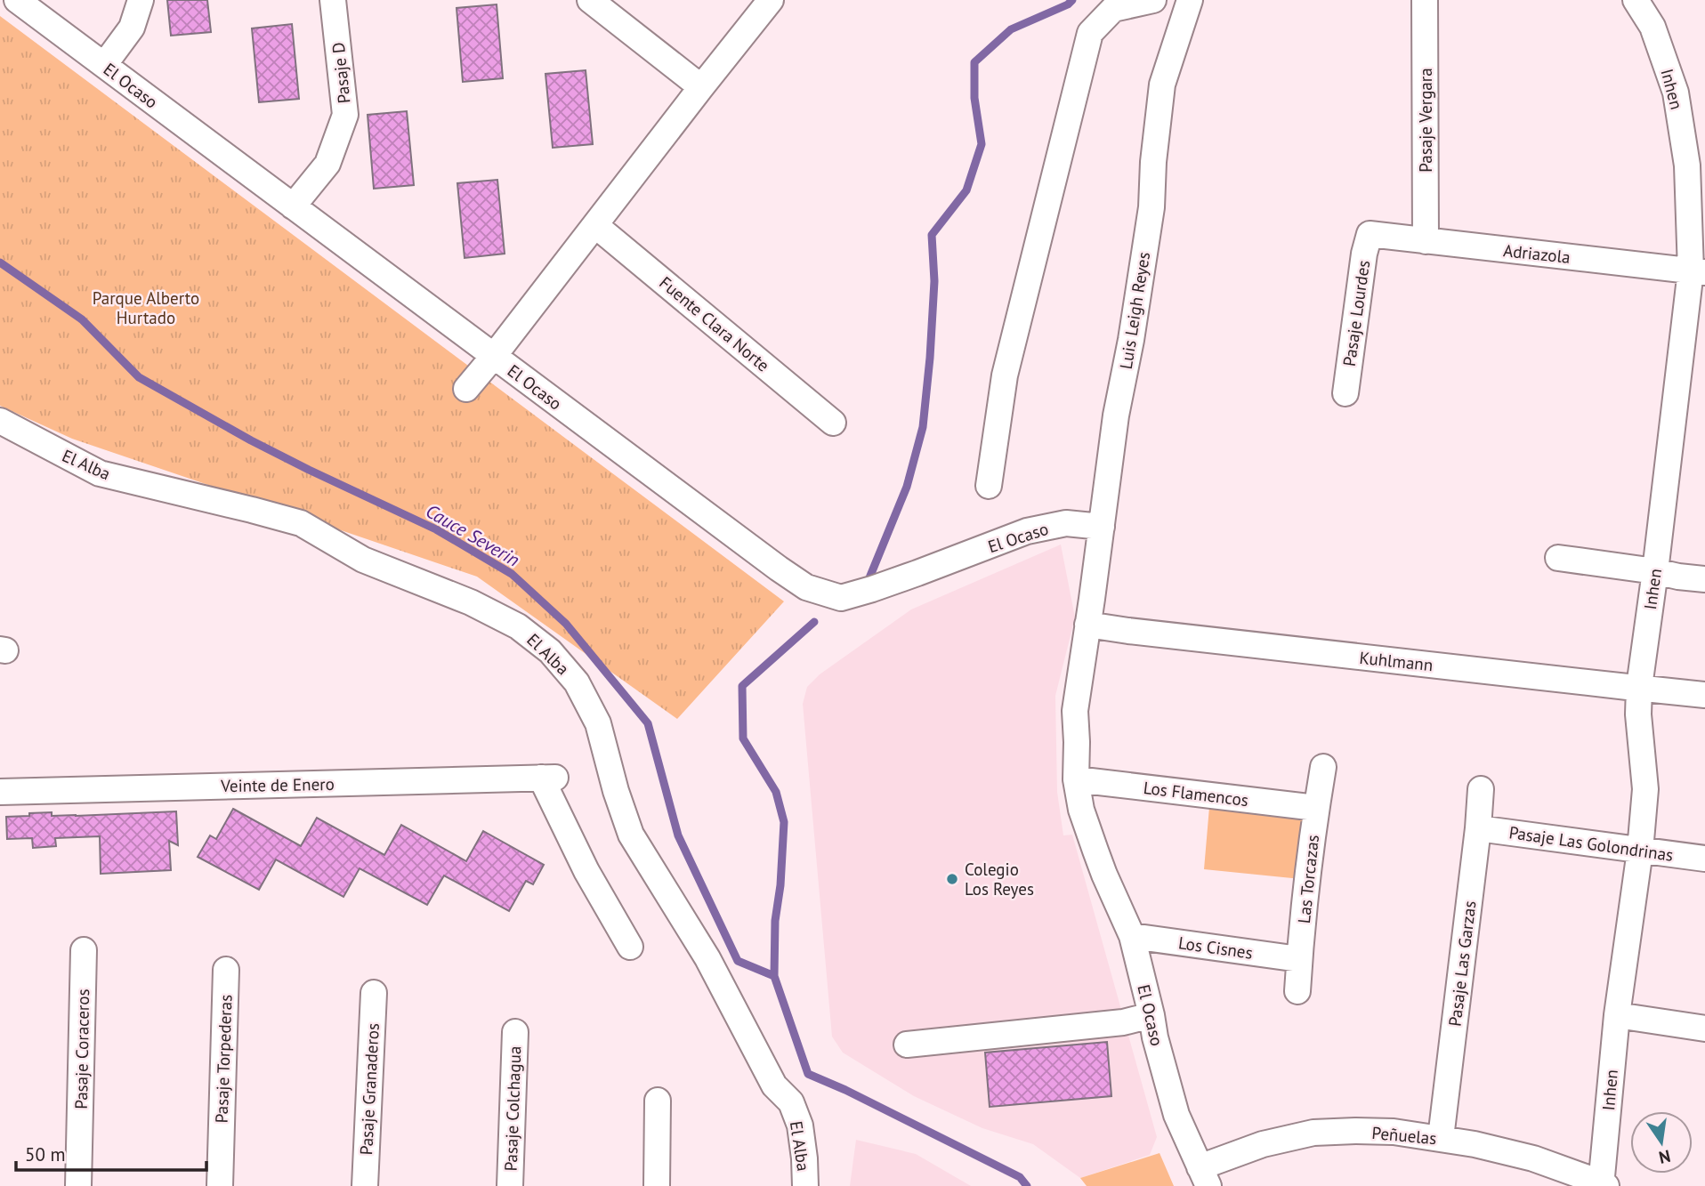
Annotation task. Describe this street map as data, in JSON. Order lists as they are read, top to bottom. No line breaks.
{"streets":{"street":["Pasaje D","El Ocaso","Inhen","Pasaje Vergara","Adriazola","Luis Leigh Reyes","Pasaje Lourdes","Fuente Clara Norte","El Alba","Kuhlmann","Veinte de Enero","Los Flamencos","Pasaje Las Golondrinas","Las Torcazas","Los Cisnes","Pasaje Las Garzas","Pasaje Coraceros","Pasaje Torpederas","Pasaje Granaderos","Pasaje Colchagua","Peñuelas"]},"crossings":[["Pasaje D","El Ocaso"],["El Ocaso","Luis Leigh Reyes"],["El Ocaso","Kuhlmann"],["El Ocaso","Los Flamencos"],["El Ocaso","Los Cisnes"],["El Ocaso","Peñuelas"],["Inhen","Adriazola"],["Inhen","Kuhlmann"],["Inhen","Pasaje Las Golondrinas"],["Inhen","Peñuelas"],["Pasaje Vergara","Adriazola"],["Adriazola","Pasaje Lourdes"],["Luis Leigh Reyes","Kuhlmann"],["Los Flamencos","Las Torcazas"],["Pasaje Las Golondrinas","Pasaje Las Garzas"],["Las Torcazas","Los Cisnes"],["Pasaje Las Garzas","Peñuelas"]],"water":["Cauce Severin"],"parks":["Parque Alberto Hurtado"],"places":["Colegio Los Reyes"],"scale_bar":"50 m","north":"bottom"}
